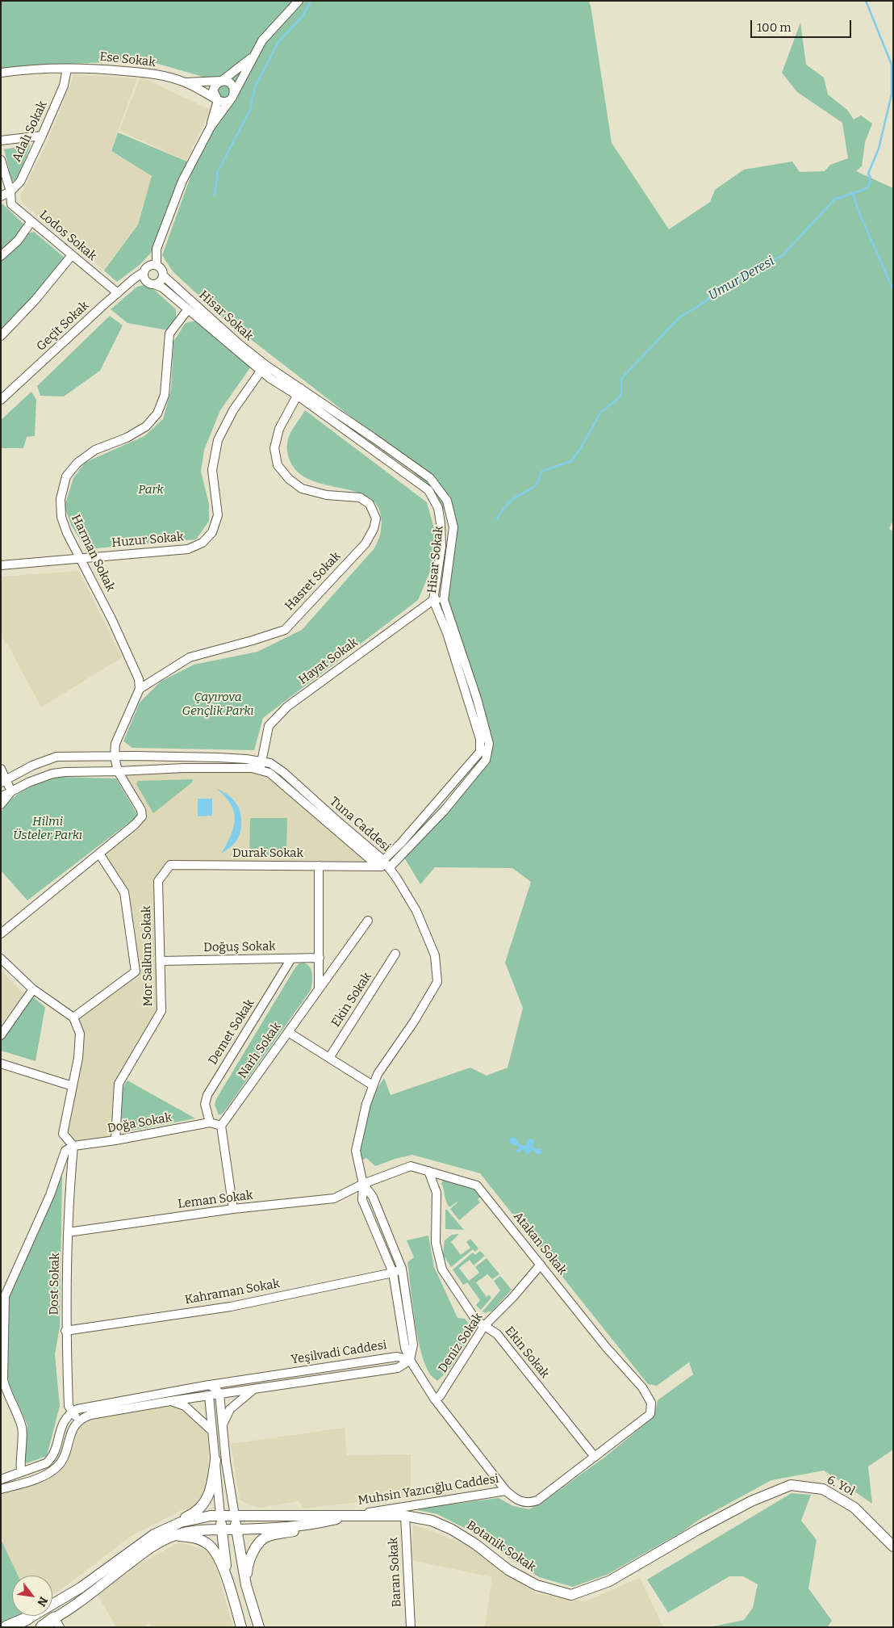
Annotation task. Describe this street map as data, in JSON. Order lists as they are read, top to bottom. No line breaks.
{"streets":{"main road":["6. Yol","Muhsin Yazıcığlu Caddesi","Botanik Sokak"],"street":["Ese Sokak","Adalı Sokak","Lodos Sokak","Hisar Sokak","Geçit Sokak","Huzur Sokak","Harman Sokak","Hasret Sokak","Hayat Sokak","Tuna Caddesi","Durak Sokak","Doğuş Sokak","Mor Salkım Sokak","Ekin Sokak","Demet Sokak","Narlı Sokak","Doğa Sokak","Leman Sokak","Atakan Sokak","Dost Sokak","Kahraman Sokak","Deniz Sokak","Yeşilvadi Caddesi","Baran Sokak"]},"crossings":[["Ese Sokak","Adalı Sokak"],["Adalı Sokak","Lodos Sokak"],["Lodos Sokak","Geçit Sokak"],["Hisar Sokak","Geçit Sokak"],["Hisar Sokak","Huzur Sokak"],["Hisar Sokak","Harman Sokak"],["Hisar Sokak","Hasret Sokak"],["Hisar Sokak","Hayat Sokak"],["Hisar Sokak","Tuna Caddesi"],["Hisar Sokak","Durak Sokak"],["Huzur Sokak","Harman Sokak"],["Harman Sokak","Hasret Sokak"],["Hayat Sokak","Tuna Caddesi"],["Tuna Caddesi","Durak Sokak"],["Tuna Caddesi","Leman Sokak"],["Tuna Caddesi","Atakan Sokak"],["Durak Sokak","Mor Salkım Sokak"],["Doğuş Sokak","Mor Salkım Sokak"],["Doğuş Sokak","Demet Sokak"],["Mor Salkım Sokak","Doğa Sokak"],["Ekin Sokak","Atakan Sokak"],["Ekin Sokak","Deniz Sokak"],["Ekin Sokak","Muhsin Yazıcığlu Caddesi"],["Demet Sokak","Doğa Sokak"],["Doğa Sokak","Dost Sokak"],["Leman Sokak","Atakan Sokak"],["Leman Sokak","Dost Sokak"],["Atakan Sokak","Deniz Sokak"],["Atakan Sokak","Muhsin Yazıcığlu Caddesi"],["Dost Sokak","Kahraman Sokak"],["Dost Sokak","Yeşilvadi Caddesi"],["6. Yol","Botanik Sokak"],["Muhsin Yazıcığlu Caddesi","Botanik Sokak"],["Botanik Sokak","Baran Sokak"]],"water":["Umur Deresi"],"parks":["Park","Çayırova Gençlik Parkı","Hilmi Üsteler Parkı"],"scale_bar":"100 m","north":"bottom right"}
